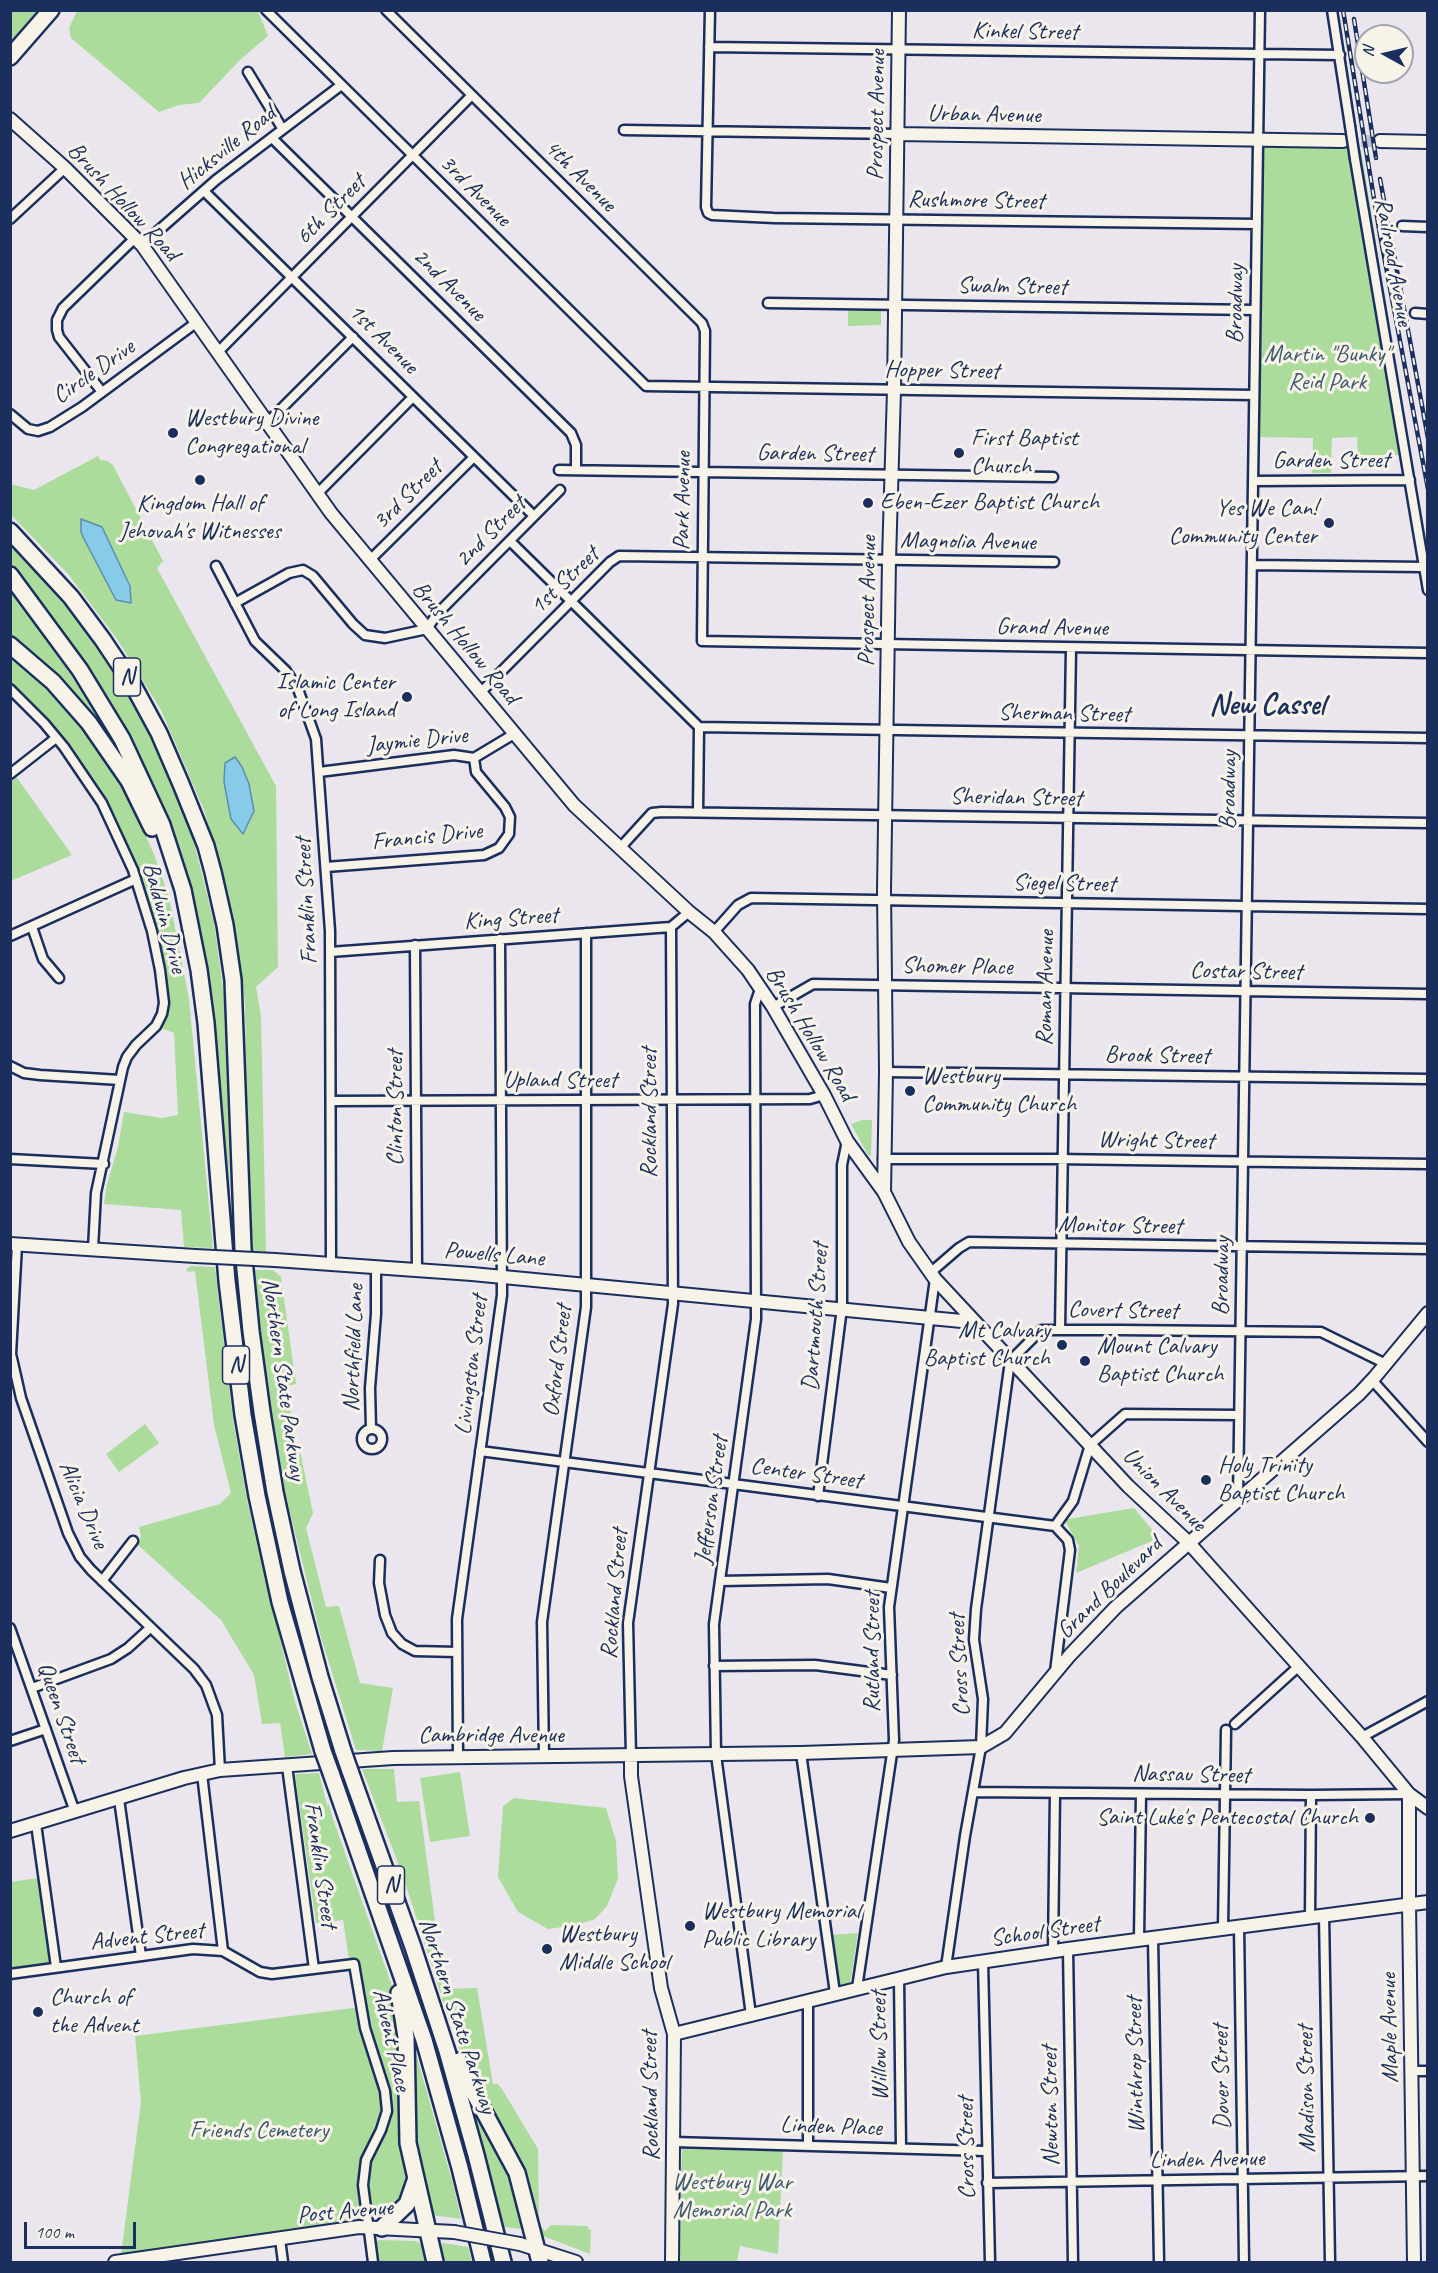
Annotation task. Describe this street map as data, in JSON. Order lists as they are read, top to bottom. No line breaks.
{"streets":{"highway":["N","Northern State Parkway"],"street":["Kinkel Street","Prospect Avenue","Urban Avenue","Hicksville Road","4th Avenue","3rd Avenue","Rushmore Street","Brush Hollow Road","6th Street","Railroad Avenue","2nd Avenue","Swalm Street","Broadway","1st Avenue","Hopper Street","Circle Drive","Garden Street","3rd Street","Park Avenue","2nd Street","Magnolia Avenue","1st Street","Grand Avenue","Sherman Street","Jaymie Drive","Sheridan Street","Francis Drive","Siegel Street","Franklin Street","Baldwin Drive","King Street","Shomer Place","Costar Street","Roman Avenue","Brook Street","Upland Street","Clinton Street","Rockland Street","Wright Street","Monitor Street","Powells Lane","Covert Street","Dartmouth Street","Northfield Lane","Oxford Street","Livingston Street","Center Street","Union Avenue","Jefferson Street","Alicia Drive","Grand Boulevard","Rutland Street","Cross Street","Queen Street","Cambridge Avenue","Nassau Street","School Street","Advent Street","Maple Avenue","Advent Place","Willow Street","Winthrop Street","Dover Street","Madison Street","Newton Street","Linden Place","Linden Avenue","Post Avenue"]},"crossings":[["Kinkel Street","Prospect Avenue"],["Kinkel Street","Railroad Avenue"],["Kinkel Street","Broadway"],["Prospect Avenue","Urban Avenue"],["Prospect Avenue","Rushmore Street"],["Prospect Avenue","Brush Hollow Road"],["Prospect Avenue","Swalm Street"],["Prospect Avenue","Hopper Street"],["Prospect Avenue","Garden Street"],["Prospect Avenue","Magnolia Avenue"],["Prospect Avenue","Grand Avenue"],["Prospect Avenue","Sherman Street"],["Prospect Avenue","Sheridan Street"],["Prospect Avenue","Siegel Street"],["Prospect Avenue","Shomer Place"],["Prospect Avenue","Brook Street"],["Prospect Avenue","Wright Street"],["Prospect Avenue","Union Avenue"],["Urban Avenue","Rushmore Street"],["Urban Avenue","Broadway"],["Hicksville Road","3rd Avenue"],["Hicksville Road","Brush Hollow Road"],["Hicksville Road","2nd Avenue"],["Hicksville Road","1st Avenue"],["Hicksville Road","Circle Drive"],["4th Avenue","6th Street"],["4th Avenue","Hopper Street"],["4th Avenue","Park Avenue"],["3rd Avenue","6th Street"],["3rd Avenue","Hopper Street"],["Rushmore Street","Broadway"],["Brush Hollow Road","6th Street"],["Brush Hollow Road","Circle Drive"],["Brush Hollow Road","3rd Street"],["Brush Hollow Road","2nd Street"],["Brush Hollow Road","1st Street"],["Brush Hollow Road","Jaymie Drive"],["Brush Hollow Road","Sheridan Street"],["Brush Hollow Road","Siegel Street"],["Brush Hollow Road","Shomer Place"],["Brush Hollow Road","Upland Street"],["Brush Hollow Road","Dartmouth Street"],["Brush Hollow Road","Union Avenue"],["Brush Hollow Road","Jefferson Street"],["6th Street","2nd Avenue"],["6th Street","1st Avenue"],["Railroad Avenue","Garden Street"],["2nd Avenue","Garden Street"],["Swalm Street","Broadway"],["Broadway","Hopper Street"],["Broadway","Garden Street"],["Broadway","Grand Avenue"],["Broadway","Sherman Street"],["Broadway","Sheridan Street"],["Broadway","Siegel Street"],["Broadway","Costar Street"],["Broadway","Brook Street"],["Broadway","Wright Street"],["Broadway","Monitor Street"],["Broadway","Covert Street"],["Broadway","Grand Boulevard"],["1st Avenue","3rd Street"],["1st Avenue","2nd Street"],["Hopper Street","Park Avenue"],["Garden Street","Park Avenue"],["Park Avenue","Magnolia Avenue"],["Park Avenue","1st Street"],["Park Avenue","Grand Avenue"],["Magnolia Avenue","1st Street"],["Grand Avenue","Roman Avenue"],["Sherman Street","Roman Avenue"],["Jaymie Drive","Francis Drive"],["Jaymie Drive","Franklin Street"],["Sheridan Street","Roman Avenue"],["Francis Drive","Franklin Street"],["Siegel Street","Roman Avenue"],["Franklin Street","King Street"],["Franklin Street","Upland Street"],["Franklin Street","Powells Lane"],["Franklin Street","Cambridge Avenue"],["Franklin Street","Advent Street"],["Baldwin Drive","Powells Lane"],["King Street","Clinton Street"],["King Street","Rockland Street"],["King Street","Oxford Street"],["King Street","Livingston Street"],["Shomer Place","Costar Street"],["Shomer Place","Roman Avenue"],["Costar Street","Roman Avenue"],["Roman Avenue","Brook Street"],["Roman Avenue","Wright Street"],["Roman Avenue","Monitor Street"],["Roman Avenue","Covert Street"],["Upland Street","Clinton Street"],["Upland Street","Rockland Street"],["Upland Street","Oxford Street"],["Upland Street","Livingston Street"],["Upland Street","Jefferson Street"],["Clinton Street","Powells Lane"],["Rockland Street","Powells Lane"],["Rockland Street","Center Street"],["Rockland Street","Cambridge Avenue"],["Rockland Street","School Street"],["Rockland Street","Linden Place"],["Monitor Street","Union Avenue"],["Monitor Street","Rutland Street"],["Powells Lane","Dartmouth Street"],["Powells Lane","Northfield Lane"],["Powells Lane","Oxford Street"],["Powells Lane","Livingston Street"],["Powells Lane","Union Avenue"],["Powells Lane","Jefferson Street"],["Powells Lane","Alicia Drive"],["Powells Lane","Rutland Street"],["Covert Street","Union Avenue"],["Covert Street","Grand Boulevard"],["Covert Street","Cross Street"],["Dartmouth Street","Center Street"],["Oxford Street","Center Street"],["Oxford Street","Cambridge Avenue"],["Livingston Street","Center Street"],["Livingston Street","Cambridge Avenue"],["Center Street","Jefferson Street"],["Center Street","Rutland Street"],["Center Street","Cross Street"],["Union Avenue","Grand Boulevard"],["Union Avenue","Rutland Street"],["Union Avenue","Cross Street"],["Union Avenue","Nassau Street"],["Union Avenue","Maple Avenue"],["Jefferson Street","Cambridge Avenue"],["Jefferson Street","School Street"],["Alicia Drive","Cambridge Avenue"],["Grand Boulevard","Cross Street"],["Grand Boulevard","Cambridge Avenue"],["Rutland Street","Cambridge Avenue"],["Rutland Street","School Street"],["Cross Street","Cambridge Avenue"],["Cross Street","Nassau Street"],["Cross Street","School Street"],["Cross Street","Linden Place"],["Cross Street","Linden Avenue"],["Queen Street","Cambridge Avenue"],["Nassau Street","Maple Avenue"],["School Street","Maple Avenue"],["School Street","Willow Street"],["School Street","Winthrop Street"],["School Street","Dover Street"],["School Street","Madison Street"],["School Street","Newton Street"],["Advent Street","Advent Place"],["Maple Avenue","Linden Avenue"],["Advent Place","Post Avenue"],["Willow Street","Linden Place"],["Winthrop Street","Linden Avenue"],["Dover Street","Linden Avenue"],["Madison Street","Linden Avenue"],["Newton Street","Linden Avenue"]],"districts":["New Cassel"],"parks":["Martin \"Bunky\" Reid Park","Friends Cemetery","Westbury War Memorial Park"],"places":["Westbury Divine Congregational","First Baptist Church","Kingdom Hall of Jehovah's Witnesses","Eben-Ezer Baptist Church","Yes We Can! Community Center","Islamic Center of Long Island","Westbury Community Church","Mt Calvary Baptist Church","Mount Calvary Baptist Church","Holy Trinity Baptist Church","Saint Luke's Pentecostal Church","Westbury Memorial Public Library","Westbury Middle School","Church of the Advent"],"scale_bar":"100 m","north":"left"}
